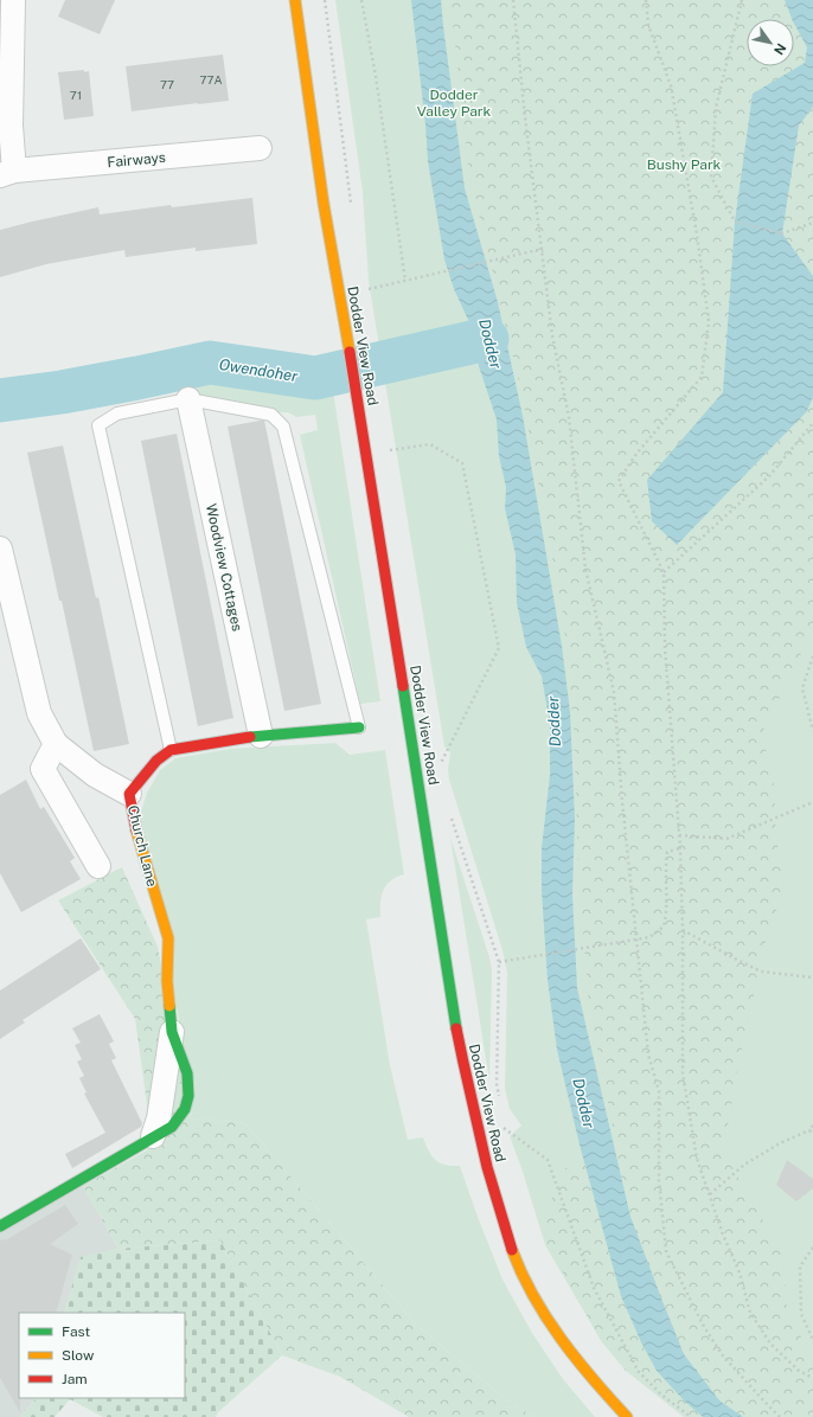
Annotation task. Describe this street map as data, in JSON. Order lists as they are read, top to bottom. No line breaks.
{"streets":{"main road":["Dodder View Road","Church Lane"],"street":["Fairways","Woodview Cottages"]},"water":["Dodder","Owendoher"],"parks":["Dodder Valley Park","Bushy Park"],"house_numbers":["77A","77","71"],"legend":["Fast","Slow","Jam"],"north":"bottom right"}
